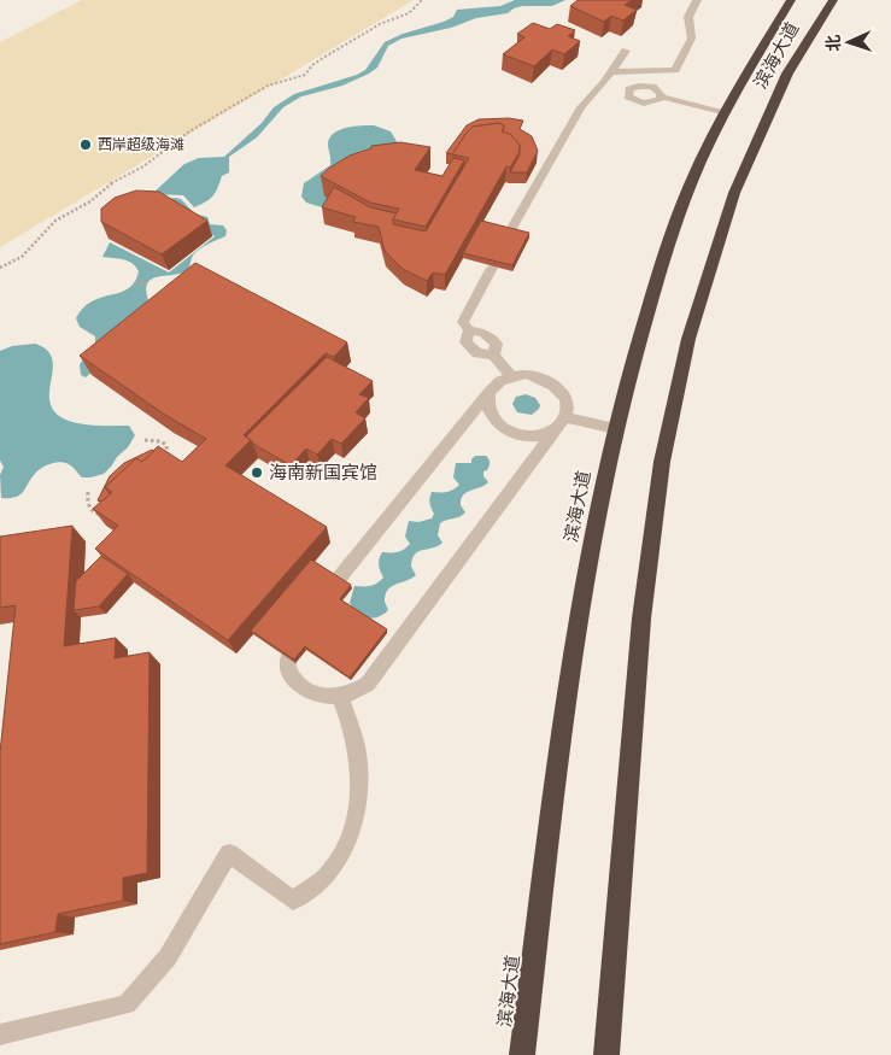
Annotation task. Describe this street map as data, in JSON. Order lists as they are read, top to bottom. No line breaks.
{"streets":{"highway":["滨海大道"]},"places":["西岸超级海滩","海南新国宾馆"],"north":"left"}
